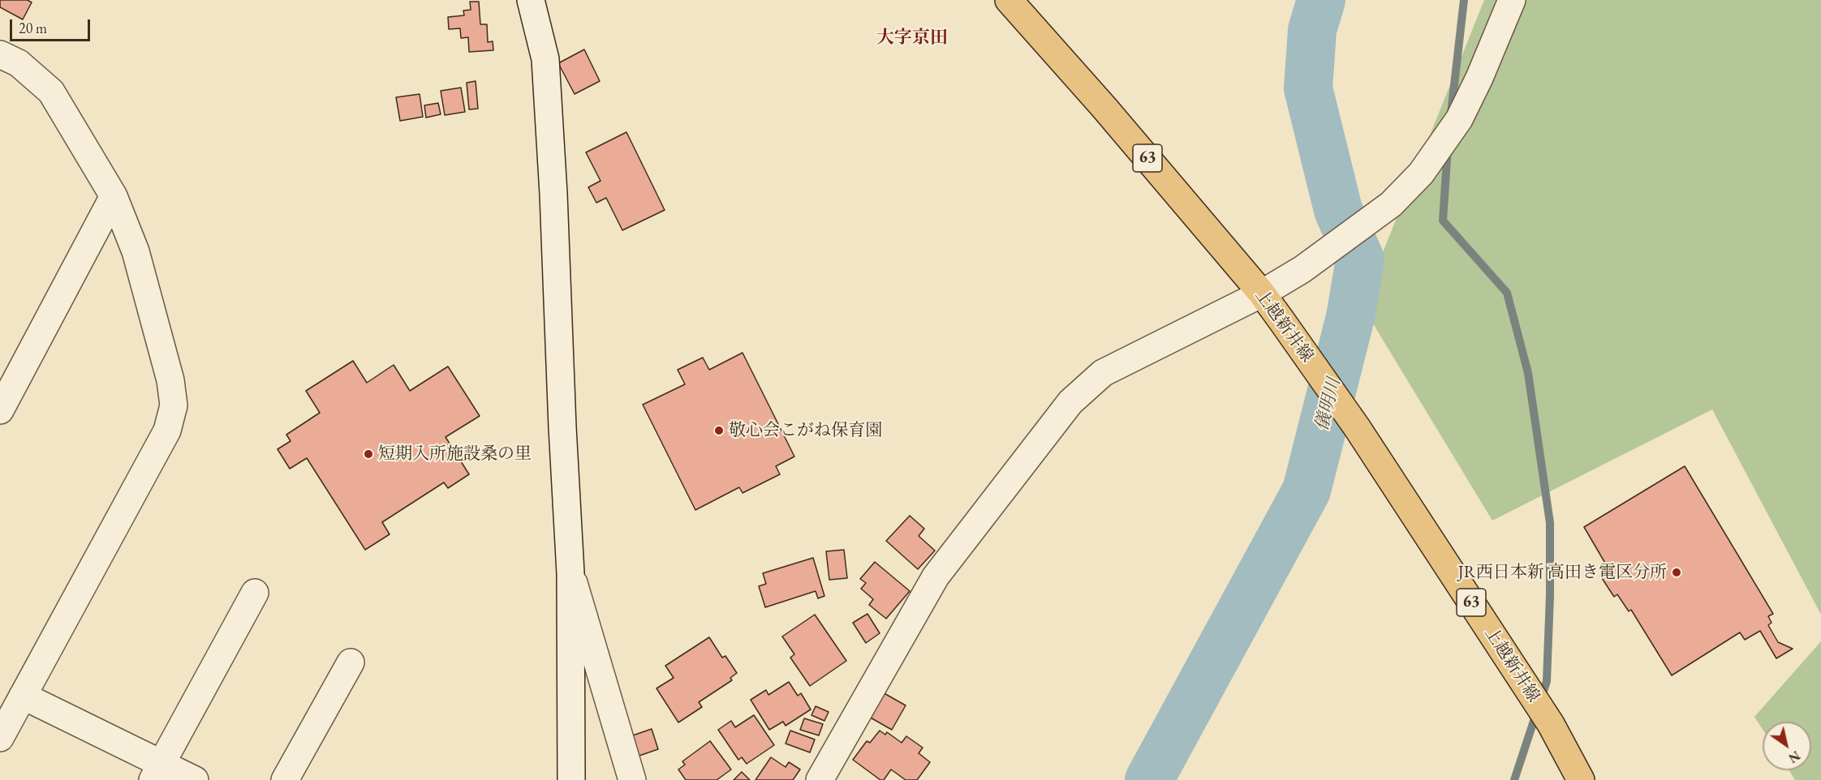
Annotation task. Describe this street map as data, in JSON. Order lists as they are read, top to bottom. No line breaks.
{"streets":{"main road":["63","上越新井線"]},"districts":["大字京田"],"water":["儀明川"],"places":["敬心会こがね保育園","短期入所施設桑の里","JR西日本新 高田き電区分所"],"scale_bar":"20 m","north":"bottom right"}
